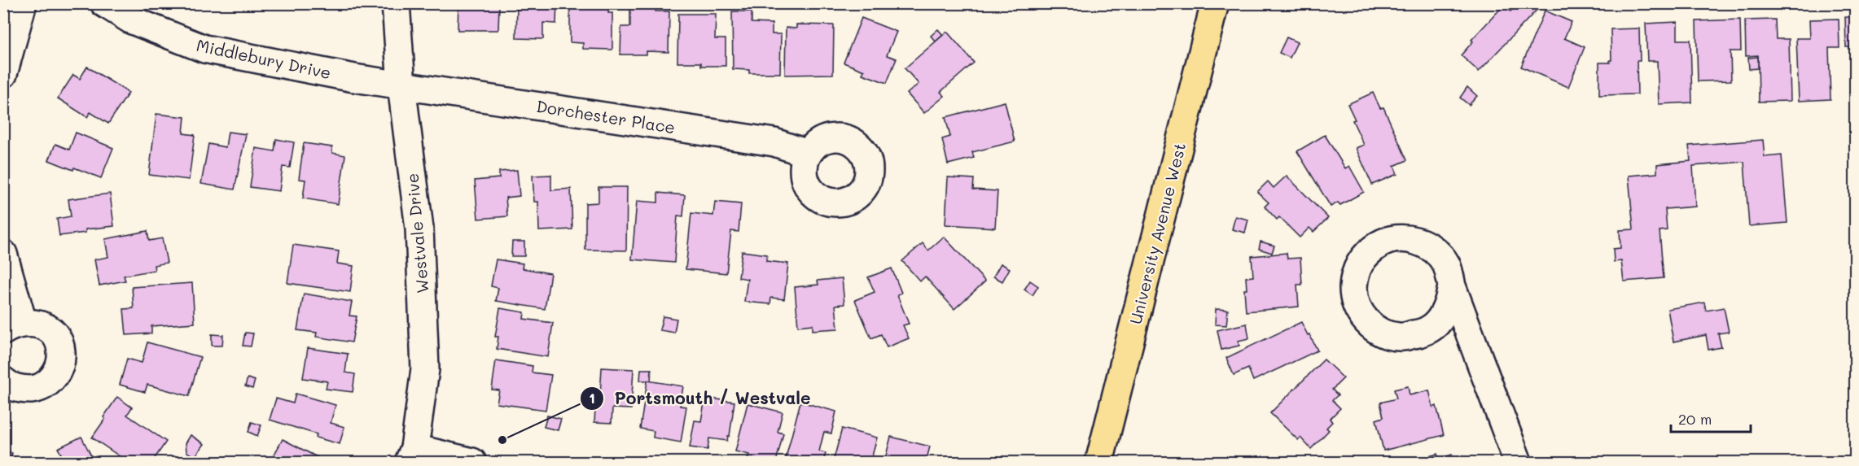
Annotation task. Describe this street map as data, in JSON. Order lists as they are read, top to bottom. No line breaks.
{"streets":{"main road":["University Avenue West"],"street":["Middlebury Drive","Dorchester Place","Westvale Drive"]},"crossings":[["Middlebury Drive","Dorchester Place"],["Middlebury Drive","Westvale Drive"],["Dorchester Place","Westvale Drive"]],"places":["Portsmouth / Westvale"],"scale_bar":"20 m"}
